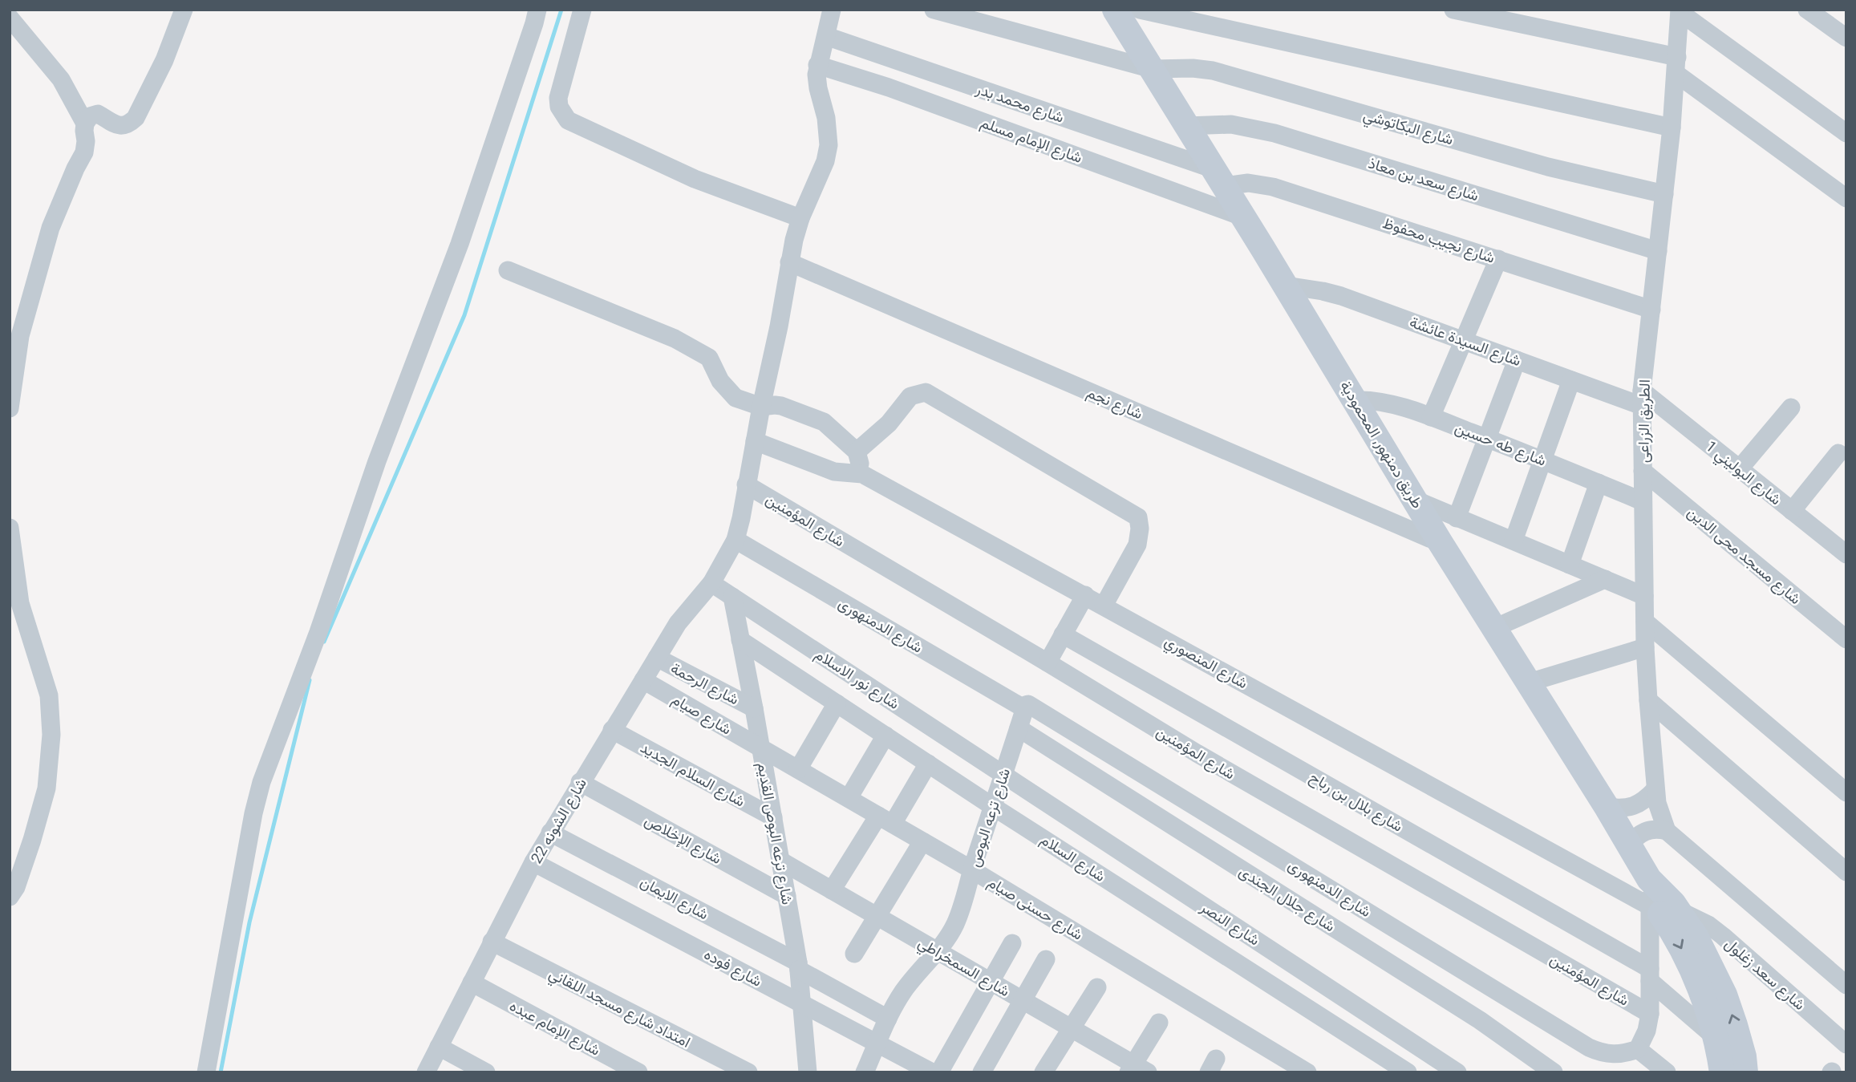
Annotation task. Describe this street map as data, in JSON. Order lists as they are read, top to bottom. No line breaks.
{"streets":{"main road":["طريق دمنهور, المحمودية"],"street":["شارع محمد بدر","شارع البكاتوشي","شارع الإمام مسلم","شارع سعد بن معاذ","شارع نجيب محفوظ","شارع السيدة عائشة","شارع نجم","الطريق الزراعى","شارع طه حسين","شارع البوليني 1","شارع المؤمنين","شارع مسجد محى الدين","شارع الدمنهورى","شارع المنصوري","شارع نور الاسلام","شارع الرحمة","شارع صيام","شارع السلام الجديد","شارع بلال بن رباح","شارع ترعه البوص","شارع الشونه 22","شارع ترعه البوص القديم","شارع الإخلاص","شارع السلام","شارع الايمان","شارع جلال الجندى","شارع حسنى صيام","شارع النصر","شارع السمخراطي","شارع فوده","شارع سعد زغلول","امتداد شارع مسجد اللقاني","شارع الإمام عبده"]},"crossings":[["شارع محمد بدر","شارع نجيب محفوظ"],["شارع محمد بدر","طريق دمنهور, المحمودية"],["شارع محمد بدر","شارع الشونه 22"],["شارع البكاتوشي","الطريق الزراعى"],["شارع البكاتوشي","طريق دمنهور, المحمودية"],["شارع الإمام مسلم","طريق دمنهور, المحمودية"],["شارع الإمام مسلم","شارع الشونه 22"],["شارع سعد بن معاذ","الطريق الزراعى"],["شارع سعد بن معاذ","طريق دمنهور, المحمودية"],["شارع نجيب محفوظ","الطريق الزراعى"],["شارع نجيب محفوظ","طريق دمنهور, المحمودية"],["شارع السيدة عائشة","الطريق الزراعى"],["شارع السيدة عائشة","طريق دمنهور, المحمودية"],["شارع السيدة عائشة","شارع البوليني 1"],["شارع نجم","طريق دمنهور, المحمودية"],["شارع نجم","شارع الشونه 22"],["الطريق الزراعى","شارع طه حسين"],["الطريق الزراعى","شارع البوليني 1"],["الطريق الزراعى","شارع مسجد محى الدين"],["شارع طه حسين","طريق دمنهور, المحمودية"],["طريق دمنهور, المحمودية","شارع المنصوري"],["شارع المؤمنين","شارع الشونه 22"],["شارع الدمنهورى","شارع ترعه البوص"],["شارع الدمنهورى","شارع الشونه 22"],["شارع المنصوري","شارع الشونه 22"],["شارع نور الاسلام","شارع ترعه البوص"],["شارع نور الاسلام","شارع الشونه 22"],["شارع نور الاسلام","شارع ترعه البوص القديم"],["شارع نور الاسلام","شارع النصر"],["شارع الرحمة","شارع الشونه 22"],["شارع الرحمة","شارع ترعه البوص القديم"],["شارع صيام","شارع الشونه 22"],["شارع صيام","شارع ترعه البوص القديم"],["شارع صيام","شارع حسنى صيام"],["شارع السلام الجديد","شارع الشونه 22"],["شارع السلام الجديد","شارع ترعه البوص القديم"],["شارع ترعه البوص","شارع السلام"],["شارع ترعه البوص","شارع جلال الجندى"],["شارع ترعه البوص","شارع حسنى صيام"],["شارع ترعه البوص","شارع النصر"],["شارع ترعه البوص","شارع السمخراطي"],["شارع ترعه البوص","شارع فوده"],["شارع الشونه 22","شارع الإخلاص"],["شارع الشونه 22","شارع الايمان"],["شارع الشونه 22","شارع فوده"],["شارع الشونه 22","امتداد شارع مسجد اللقاني"],["شارع الشونه 22","شارع الإمام عبده"],["شارع ترعه البوص القديم","شارع الإخلاص"],["شارع ترعه البوص القديم","شارع السلام"],["شارع ترعه البوص القديم","شارع الايمان"],["شارع ترعه البوص القديم","شارع حسنى صيام"],["شارع ترعه البوص القديم","شارع السمخراطي"],["شارع ترعه البوص القديم","شارع فوده"]]}
